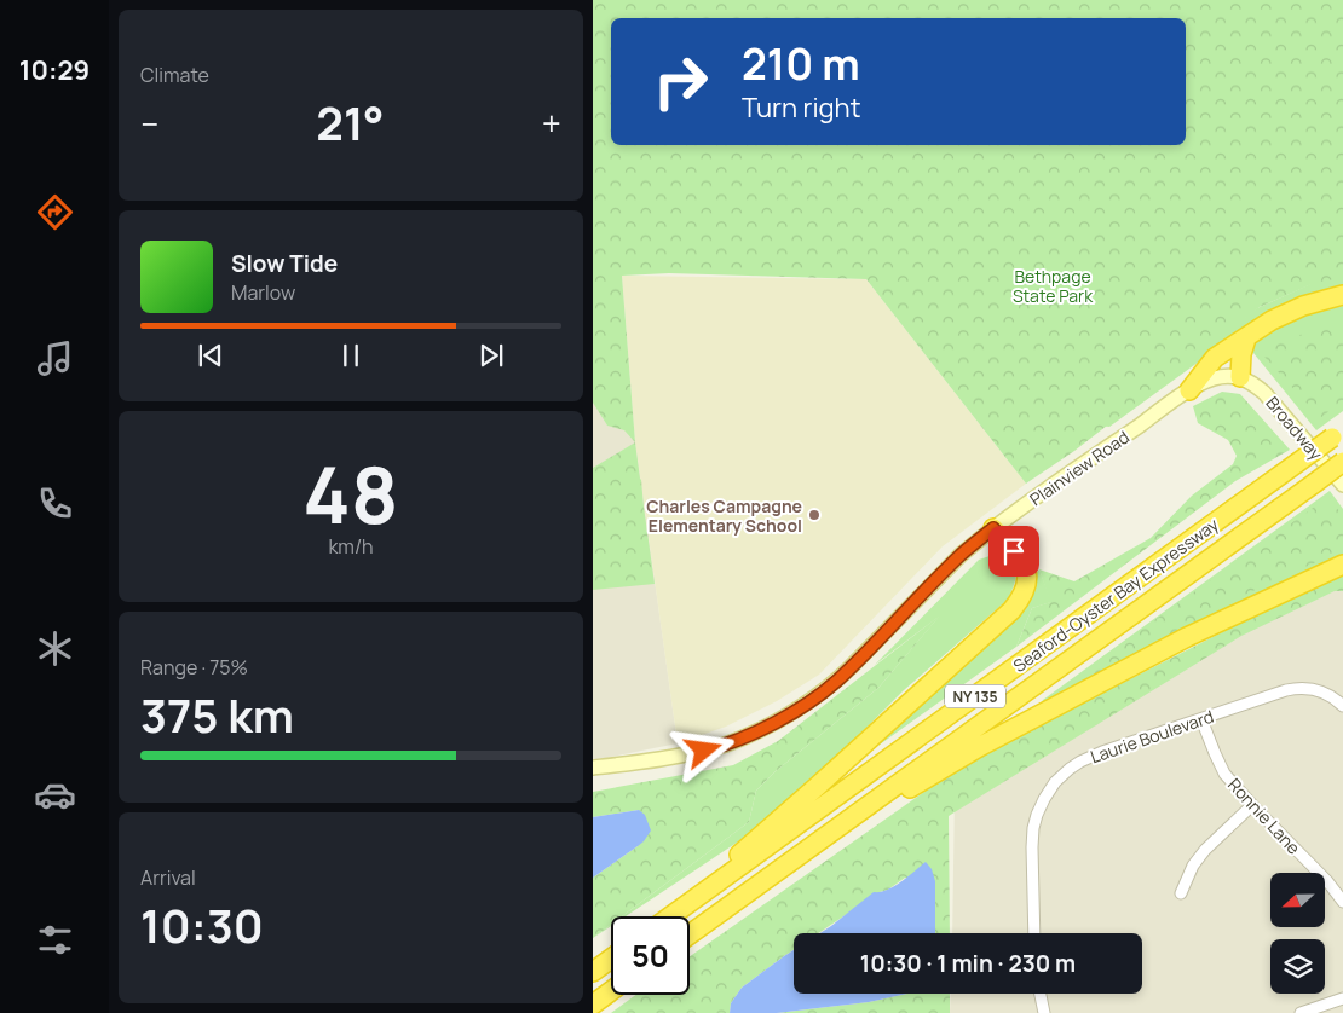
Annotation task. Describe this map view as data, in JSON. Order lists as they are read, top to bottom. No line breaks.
{"streets":{"highway":["Seaford-Oyster Bay Expressway","NY 135"],"main road":["Broadway","Plainview Road"],"street":["Laurie Boulevard","Ronnie Lane"]},"crossings":[["Broadway","Plainview Road"],["Laurie Boulevard","Ronnie Lane"]],"parks":["Bethpage State Park"],"places":["Charles Campagne Elementary School"],"north":"left","page":{"tabs":"10:29","tile":["Climate",["48","km/h"],["Range · 75%","375 km"],["Arrival","10:30"]],"turn":["210 m","Turn right"],"heat":["−","21°","+"],"song":["Slow Tide","Marlow"],"limit":"50","trip":"10:30 · 1 min · 230 m"}}
